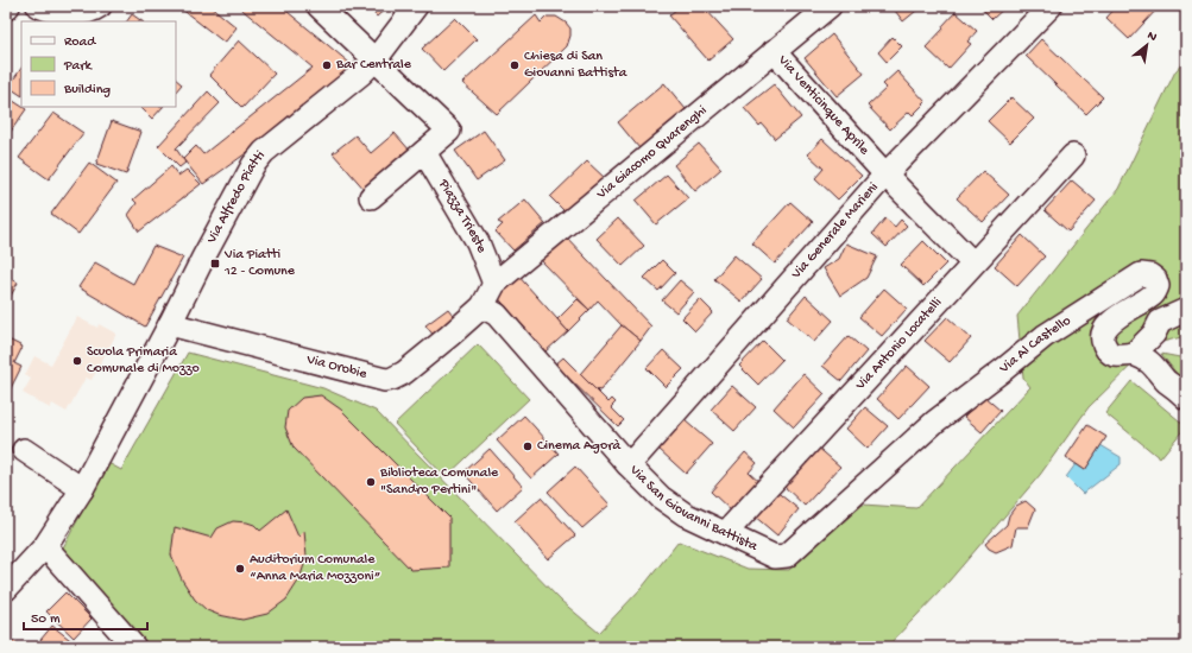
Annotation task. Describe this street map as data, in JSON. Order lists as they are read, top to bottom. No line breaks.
{"streets":{"street":["Via Venticinque Aprile","Via Giacomo Quarenghi","Via Alfredo Piatti","Piazza Trieste","Via Generale Marieni","Via Antonio Locatelli","Via Al Castello","Via Orobie","Via San Giovanni Battista"]},"crossings":[["Via Venticinque Aprile","Via Giacomo Quarenghi"],["Via Venticinque Aprile","Via Generale Marieni"],["Via Venticinque Aprile","Via Antonio Locatelli"],["Via Giacomo Quarenghi","Piazza Trieste"],["Via Giacomo Quarenghi","Via Orobie"],["Via Giacomo Quarenghi","Via San Giovanni Battista"],["Via Alfredo Piatti","Via Orobie"],["Via Generale Marieni","Via San Giovanni Battista"],["Via Antonio Locatelli","Via San Giovanni Battista"],["Via Al Castello","Via San Giovanni Battista"],["Via Orobie","Via San Giovanni Battista"]],"places":{"other":["Bar Centrale","Chiesa di San Giovanni Battista","Scuola Primaria Comunale di Mozzo","Cinema Agorà","Biblioteca Comunale \"Sandro Pertini\"","Auditorium Comunale “Anna Maria Mozzoni”"],"transit":["Via Piatti 12 - Comune"]},"legend":["Road","Park","Building"],"scale_bar":"50 m","north":"top right"}
